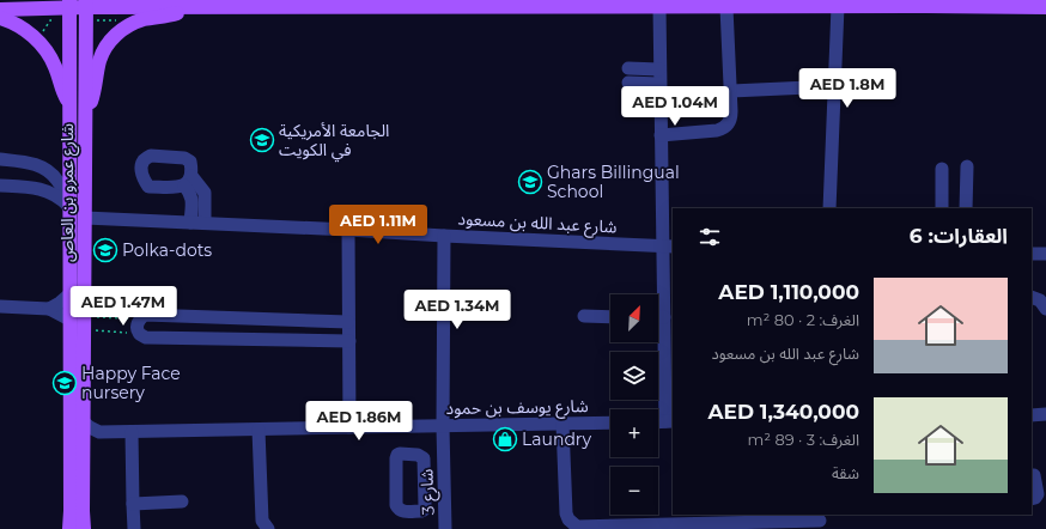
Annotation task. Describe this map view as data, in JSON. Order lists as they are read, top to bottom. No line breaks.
{"streets":{"main road":["شارع عمرو بن العاص"],"street":["شارع عبد الله بن مسعود","شارع يوسف بن حمود","شارع 3"]},"crossings":[["شارع عمرو بن العاص","شارع عبد الله بن مسعود"],["شارع عبد الله بن مسعود","شارع 3"],["شارع يوسف بن حمود","شارع 3"]],"places":{"school or university":["الجامعة الأمريكية في الكويت","Ghars Billingual School","Polka-dots","Happy Face nursery"],"shop":["Laundry"]},"north":"top right","page":{"price":["AED 1.8M","AED 1.04M","AED 1.11M","AED 1.47M","AED 1.34M","AED 1.86M"],"heading":"العقارات: 6","list":[{"name":"AED 1,110,000","note":"الغرف: 2 · 80 m² · شارع عبد الله بن مسعود"},{"name":"AED 1,340,000","note":"الغرف: 3 · 89 m² · شقة"}],"map_buttons":["+","−"]}}
